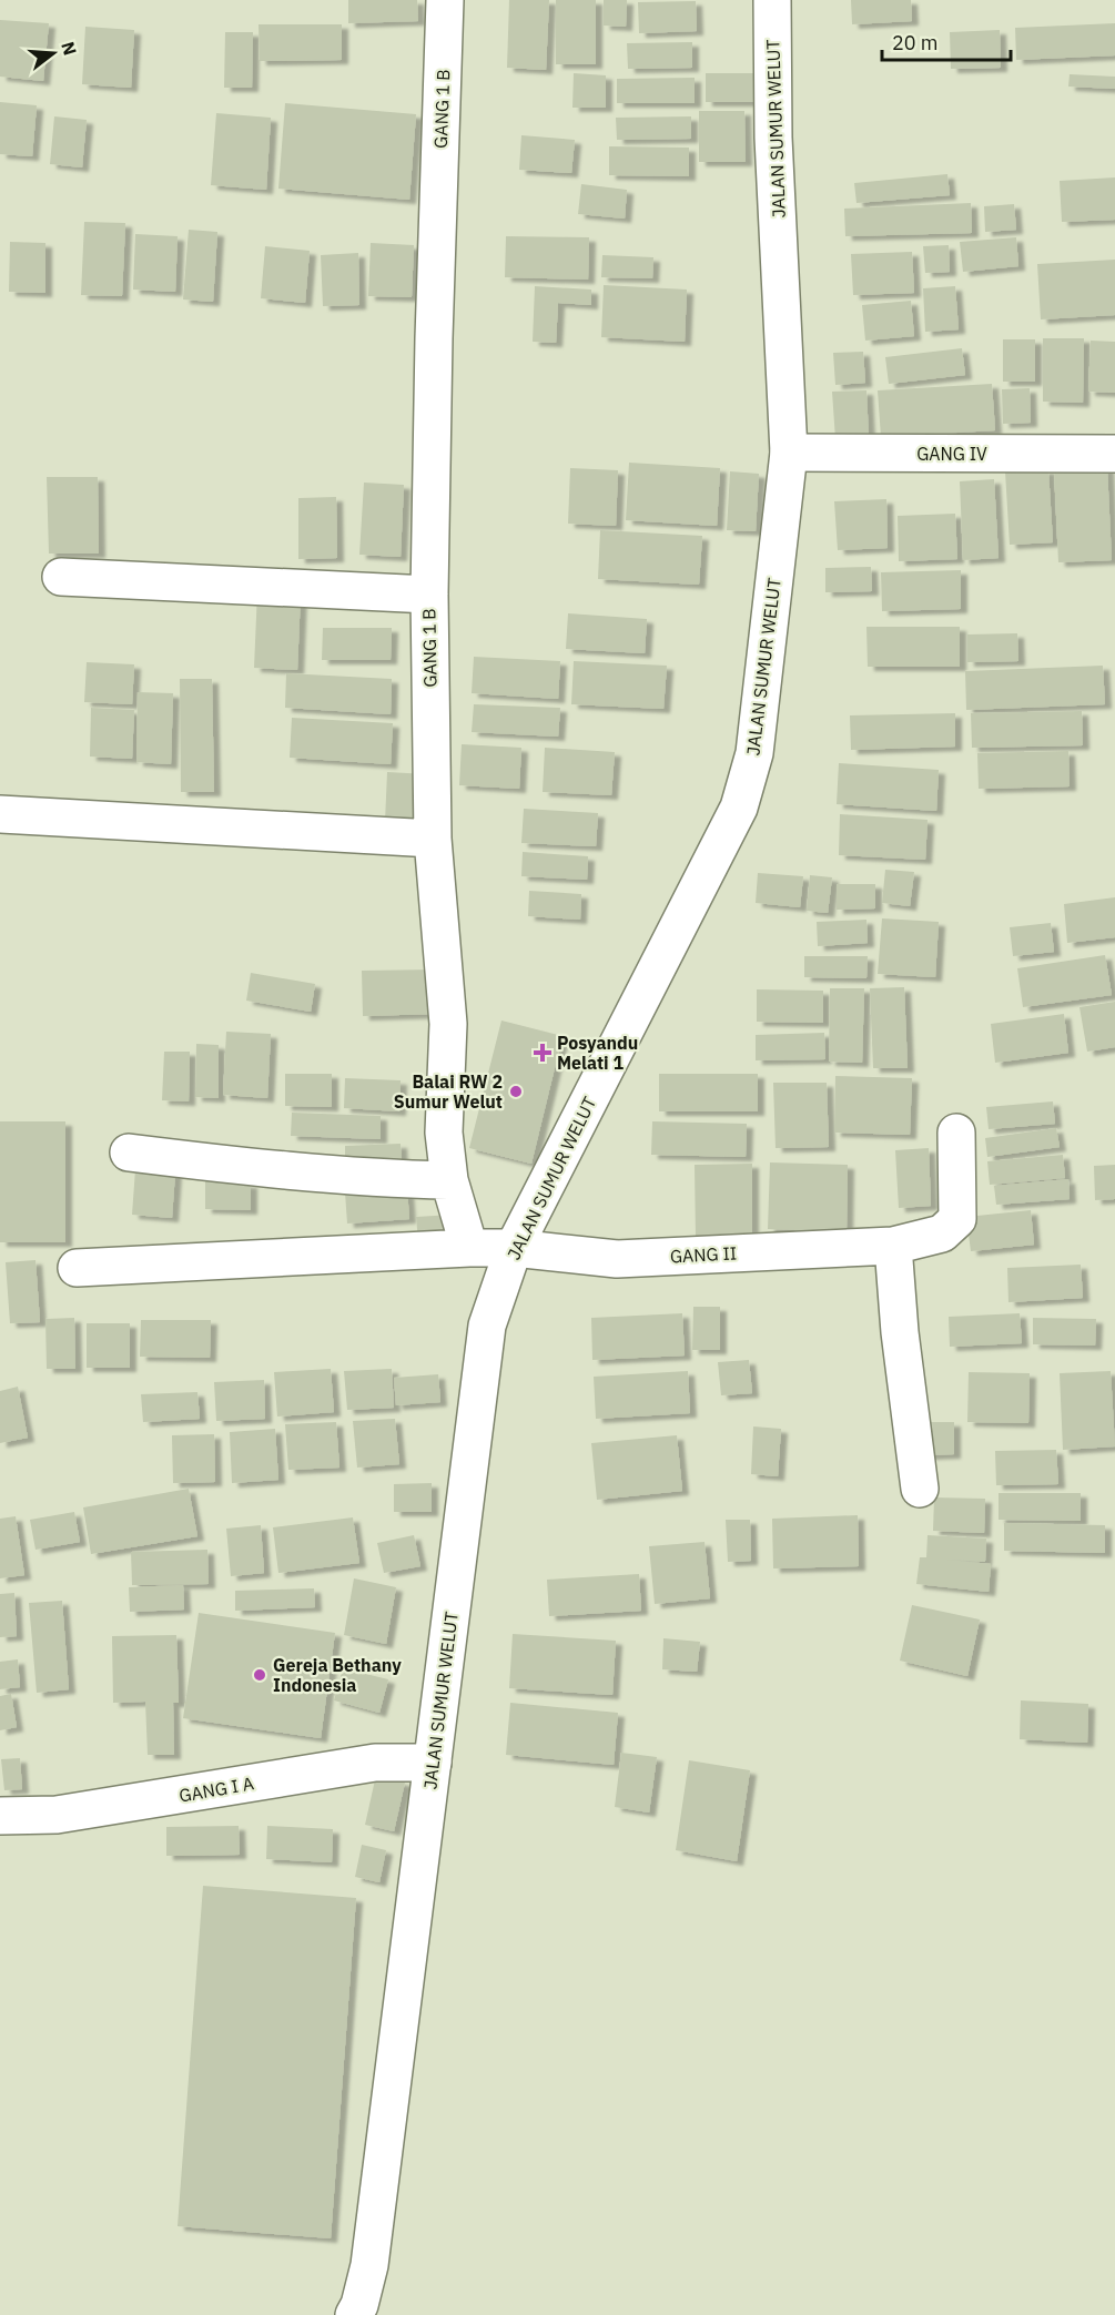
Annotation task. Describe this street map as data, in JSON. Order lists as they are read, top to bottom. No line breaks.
{"streets":{"street":["GANG 1 B","JALAN SUMUR WELUT","GANG IV","GANG II","GANG I A"]},"crossings":[["JALAN SUMUR WELUT","GANG IV"],["JALAN SUMUR WELUT","GANG II"],["JALAN SUMUR WELUT","GANG I A"]],"places":{"health":["Posyandu Melati 1"],"other":["Balai RW 2 Sumur Welut","Gereja Bethany Indonesia"]},"scale_bar":"20 m","north":"right"}
